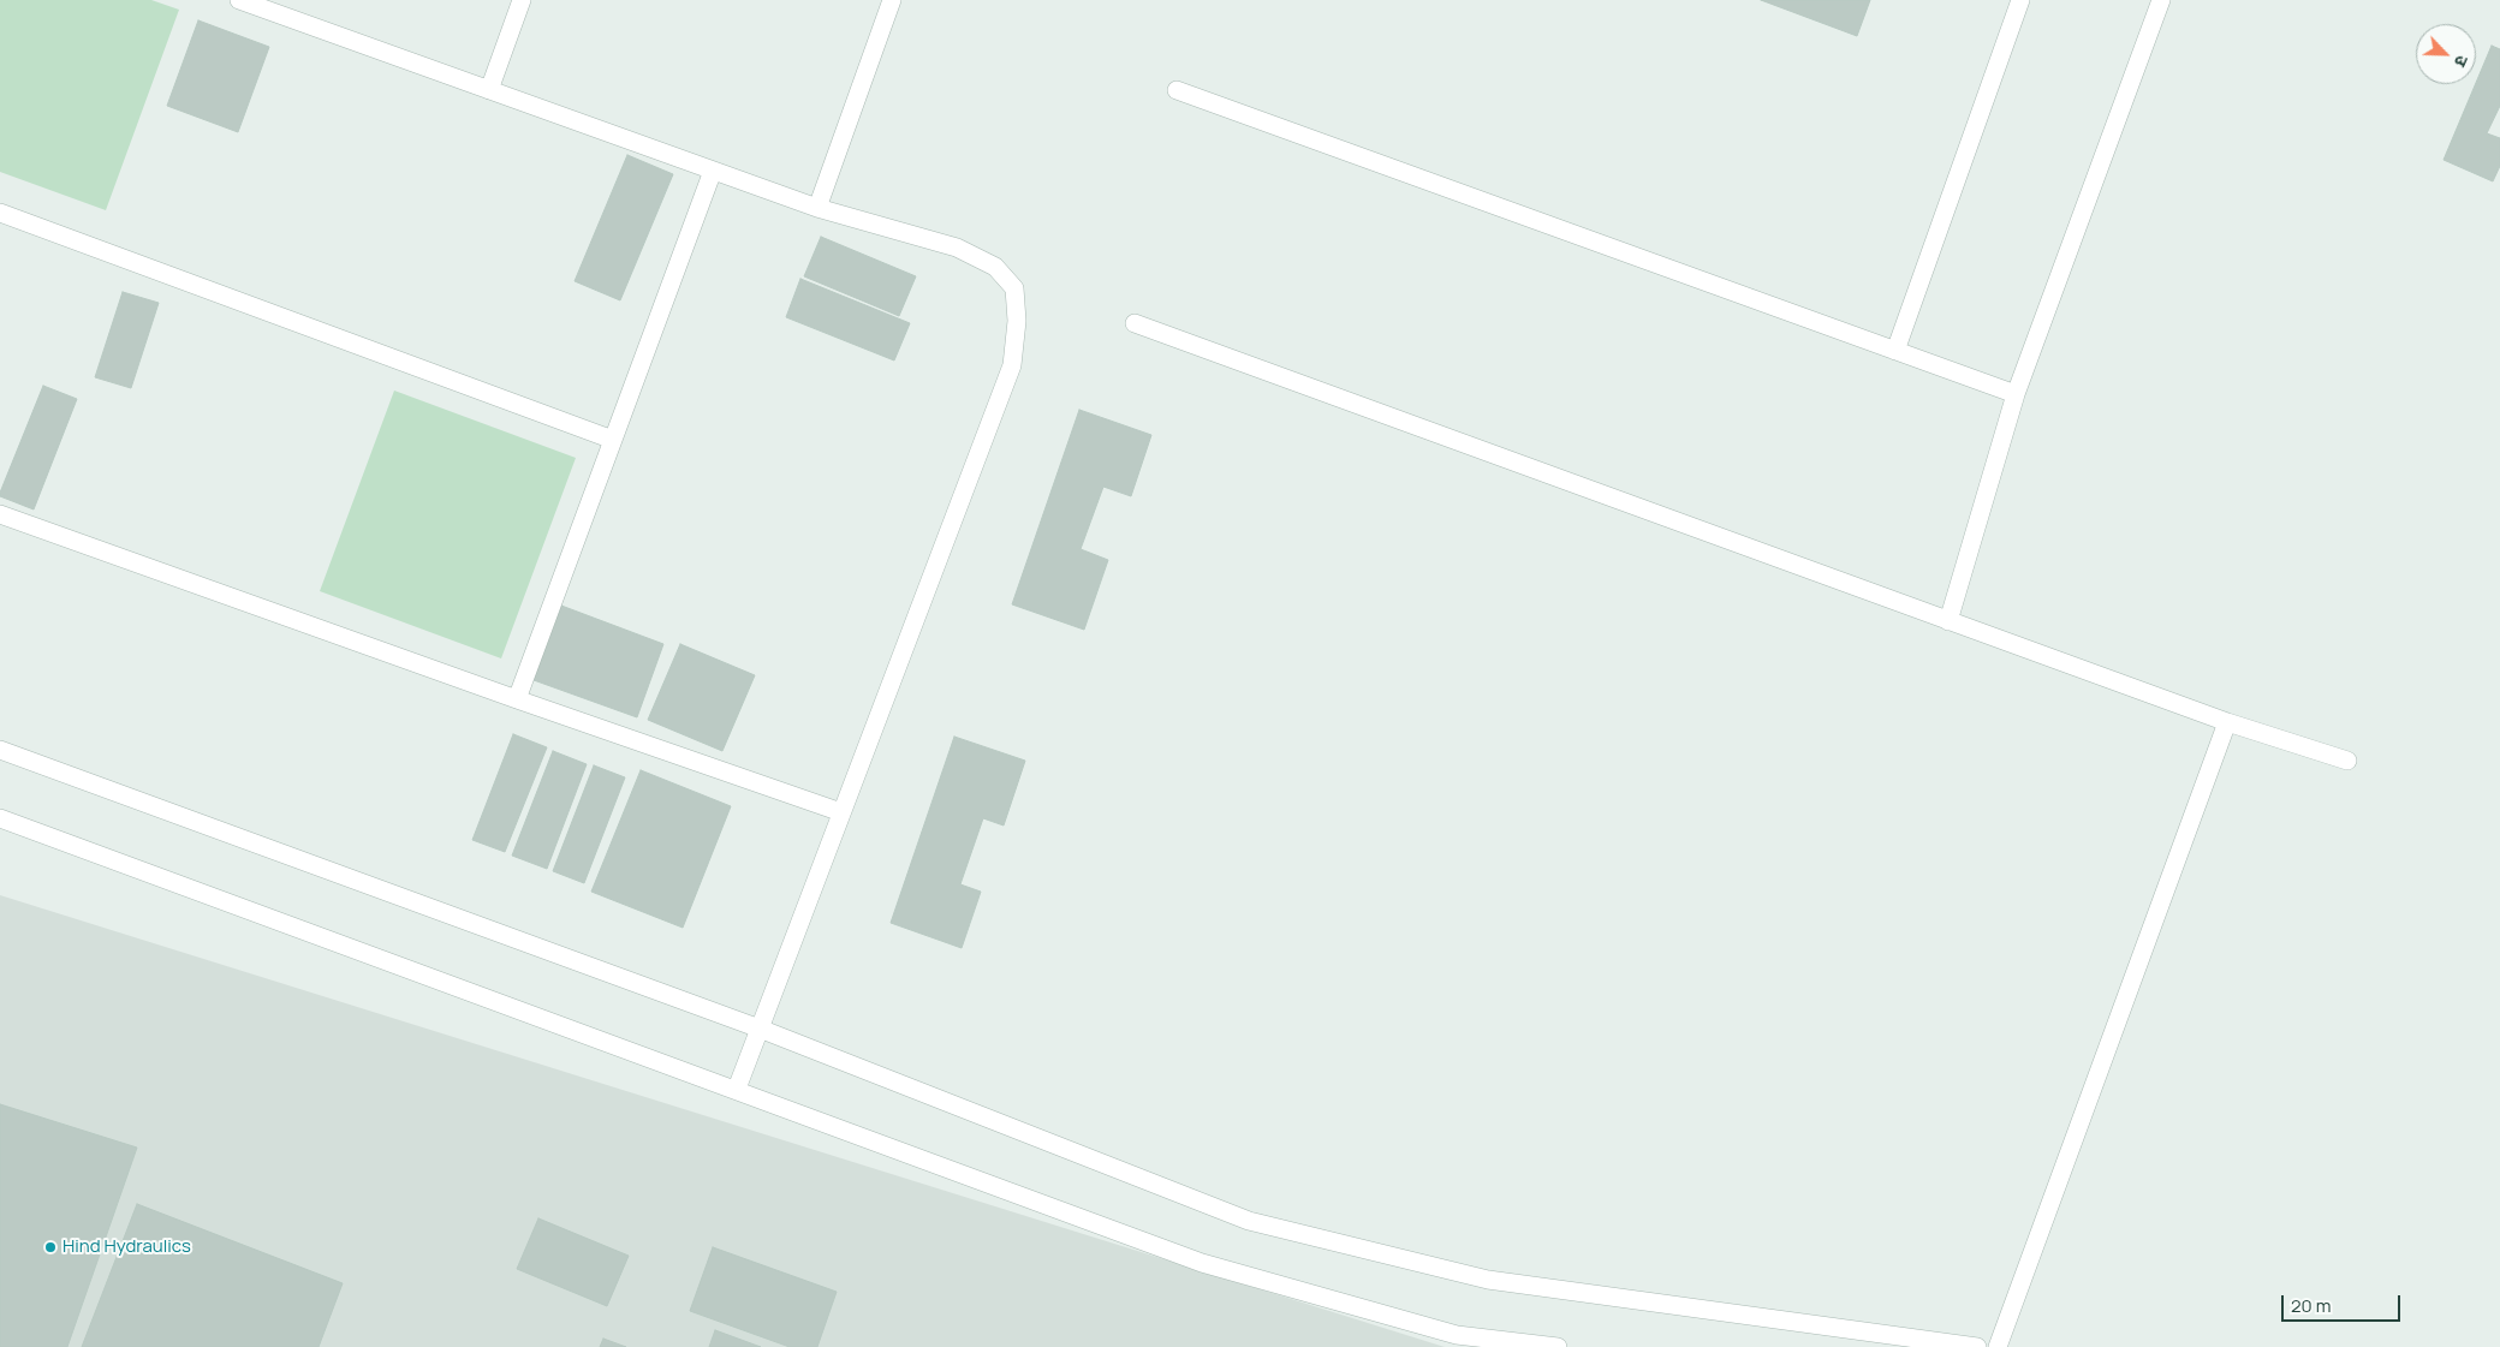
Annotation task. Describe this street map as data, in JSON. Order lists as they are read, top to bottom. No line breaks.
{"places":["Hind Hydraulics"],"scale_bar":"20 m","north":"bottom right"}
